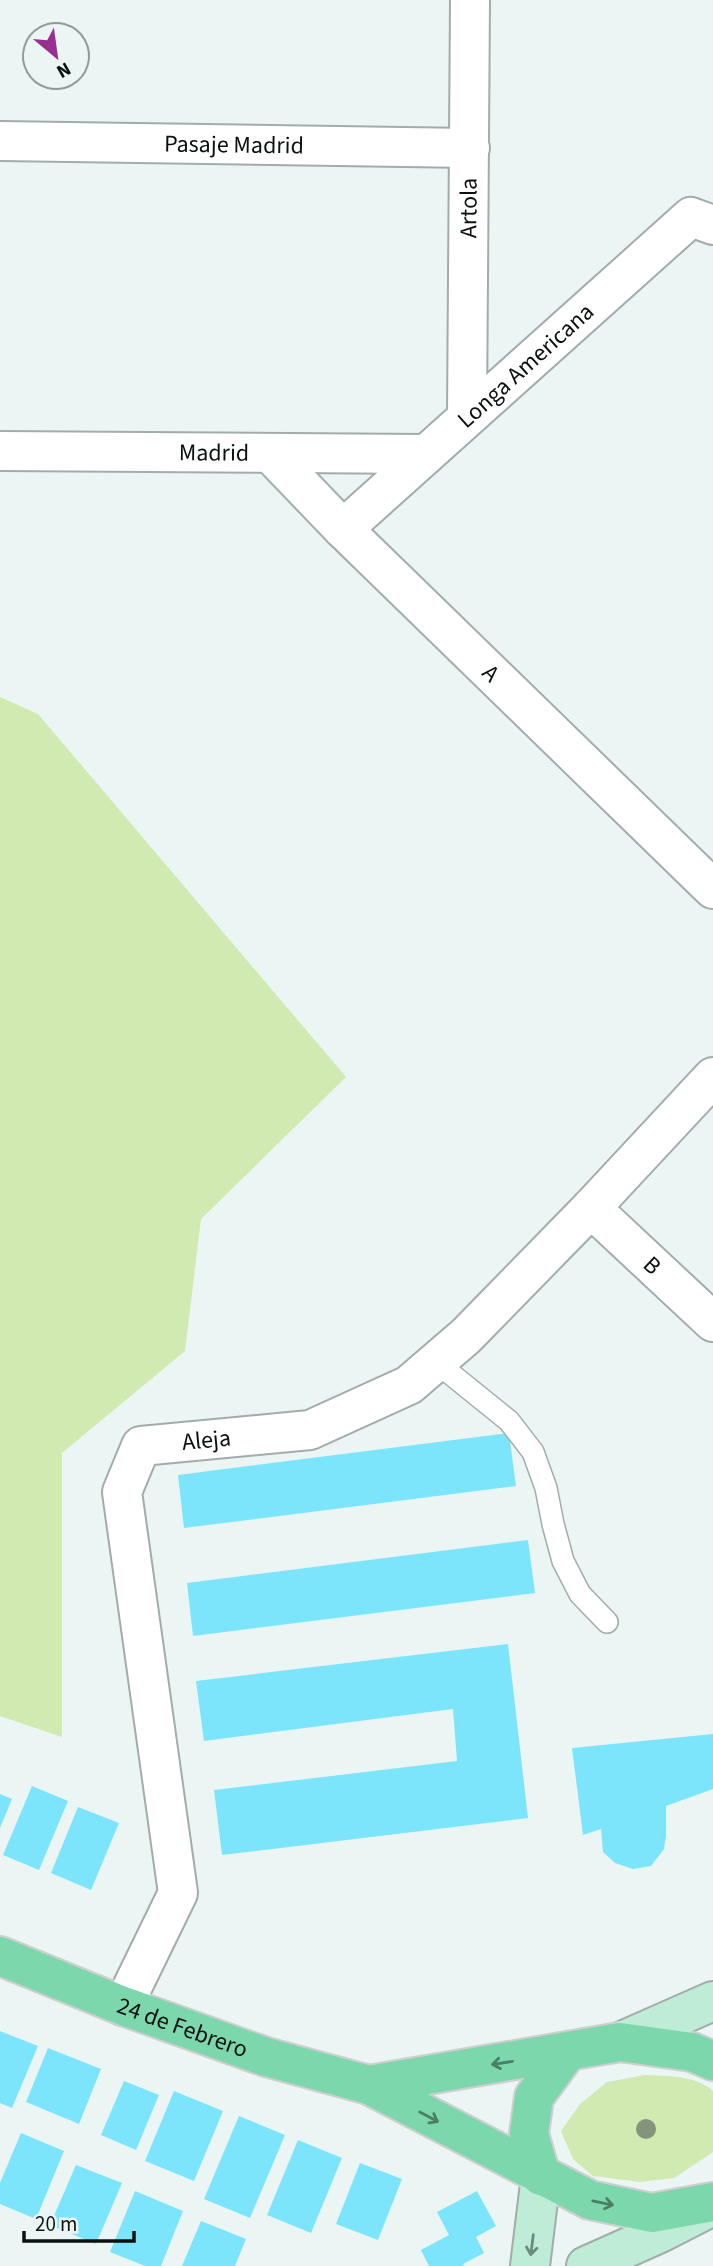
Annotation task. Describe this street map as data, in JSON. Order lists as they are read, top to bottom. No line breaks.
{"streets":{"main road":["24 de Febrero"],"street":["Pasaje Madrid","Artola","Longa Americana","Madrid","A","B","Aleja"]},"crossings":[["Pasaje Madrid","Artola"],["Artola","Longa Americana"],["Longa Americana","Madrid"],["Longa Americana","A"],["Madrid","A"],["B","Aleja"],["Aleja","24 de Febrero"]],"scale_bar":"20 m","north":"bottom right"}
